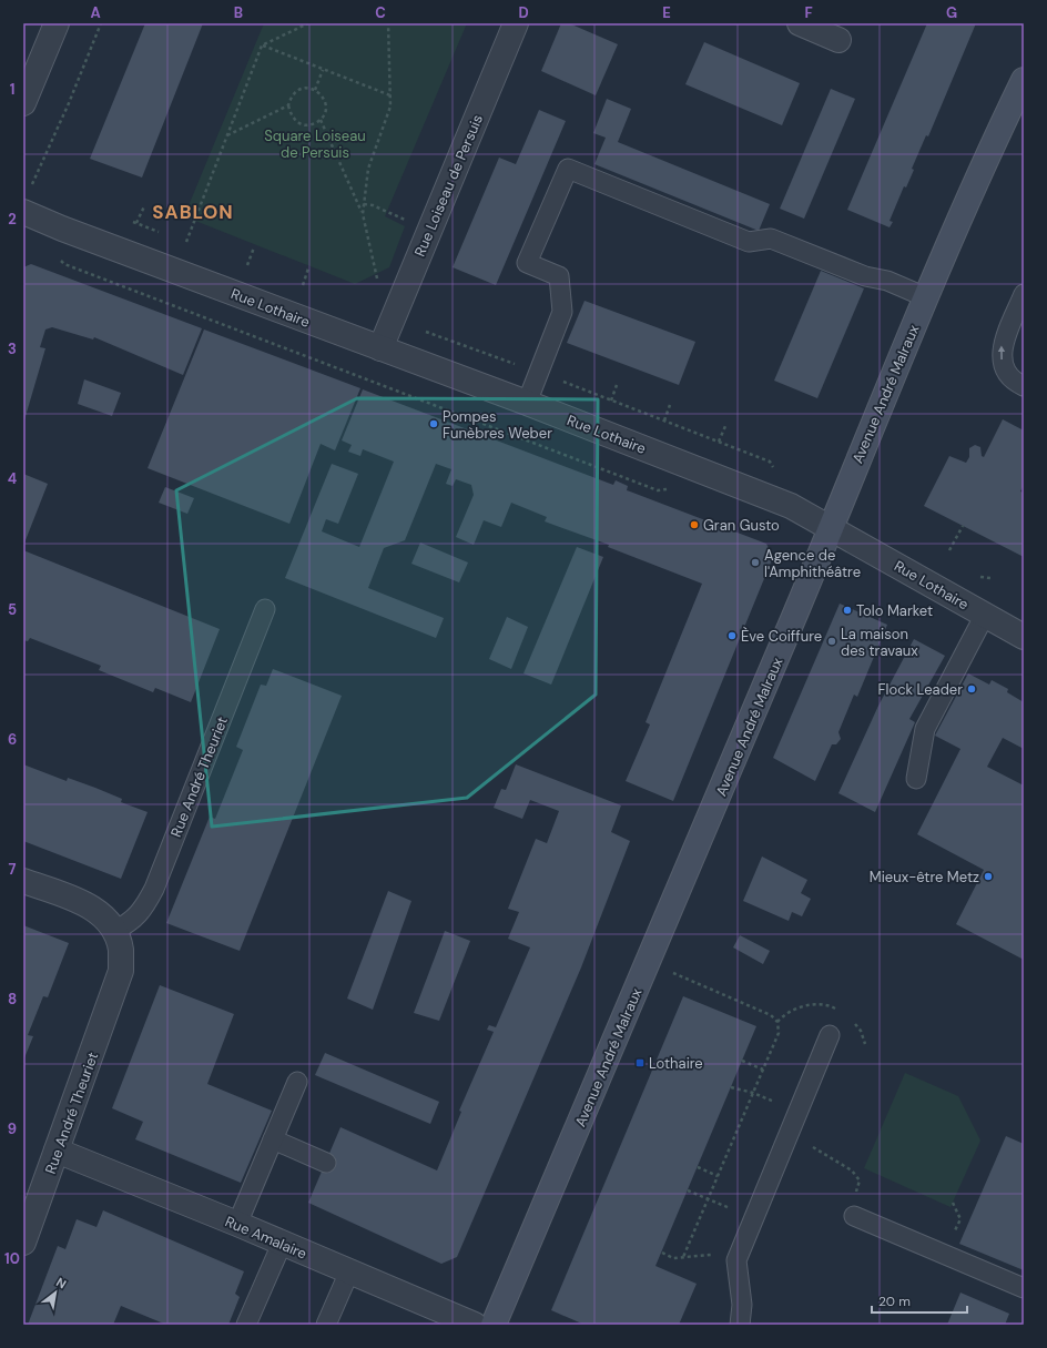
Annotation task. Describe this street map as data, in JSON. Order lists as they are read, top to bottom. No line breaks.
{"streets":{"main road":["Avenue André Malraux"],"street":["Rue Loiseau de Persuis","Rue Lothaire","Rue André Theuriet","Rue Amalaire"]},"crossings":[["Rue Loiseau de Persuis","Rue Lothaire"],["Rue Lothaire","Avenue André Malraux"],["Rue André Theuriet","Rue Amalaire"]],"districts":["SABLON"],"parks":["Square Loiseau de Persuis"],"places":{"other":["Pompes Funèbres Weber","Gran Gusto","Agence de l'Amphithéâtre","Tolo Market","Ève Coiffure","La maison des travaux","Flock Leader","Mieux-être Metz"],"transit":["Lothaire"]},"scale_bar":"20 m","north":"top right","grid":{"columns":["A","B","C","D","E","F","G"],"rows":["1","2","3","4","5","6","7","8","9","10"]}}
